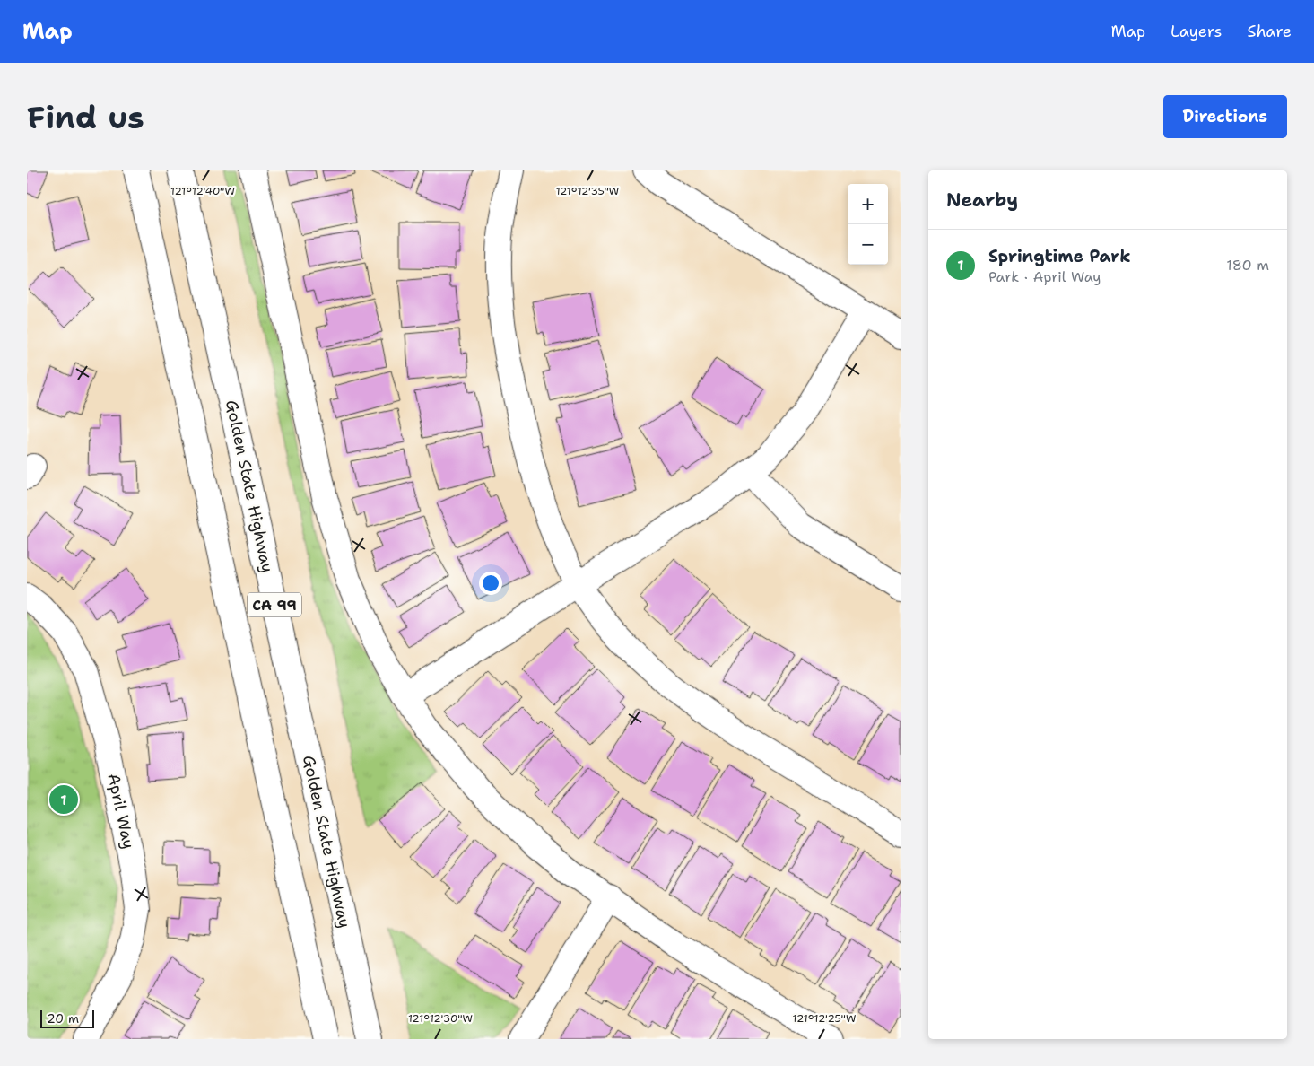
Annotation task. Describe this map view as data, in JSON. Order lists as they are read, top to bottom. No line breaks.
{"streets":{"main road":["Golden State Highway","CA 99","April Way"]},"scale_bar":"20 m","page":{"header":"Map","nav":["Map","Layers","Share"],"buttons":"Directions","title":"Find us","heading":"Nearby","map_buttons":["+","−"],"list":[{"mark":"1","name":"Springtime Park","note":"Park · April Way","value":"180 m"}],"pins":"1","scale":"20 m"},"coordinates":["121°12'40\"W","121°12'35\"W","121°12'30\"W","121°12'25\"W"]}
